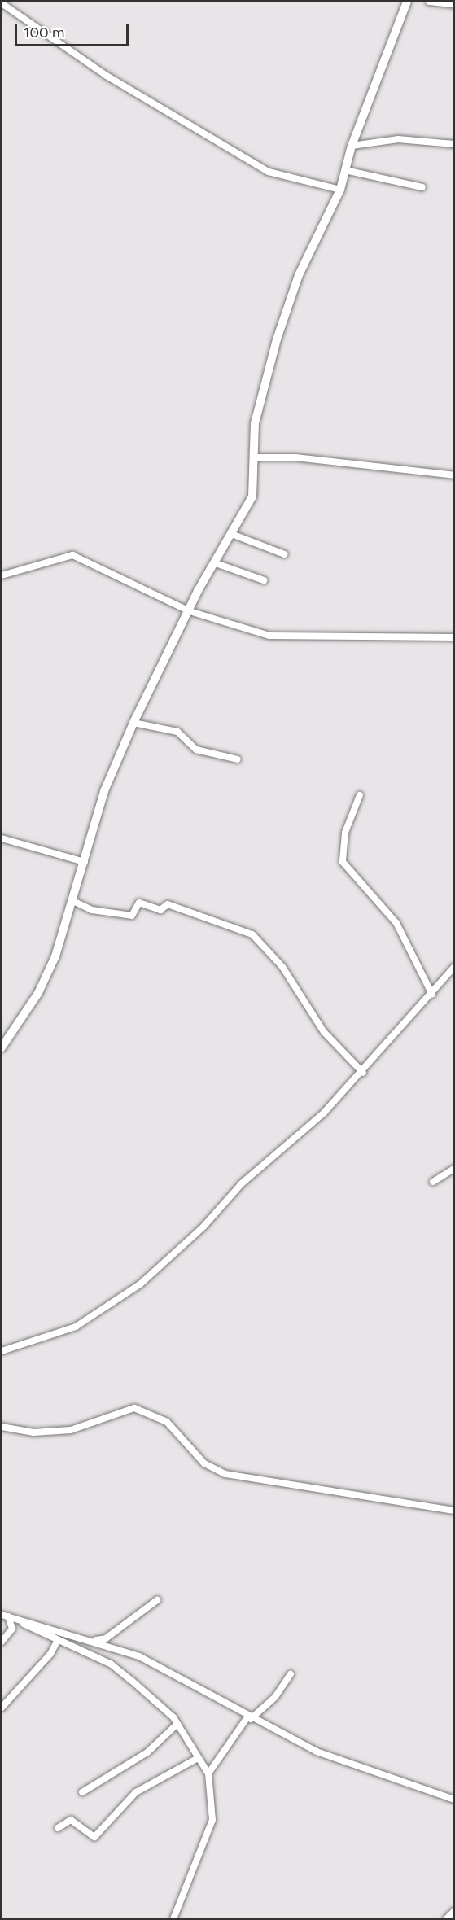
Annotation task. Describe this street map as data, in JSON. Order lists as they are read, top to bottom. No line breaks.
{"scale_bar":"100 m"}
